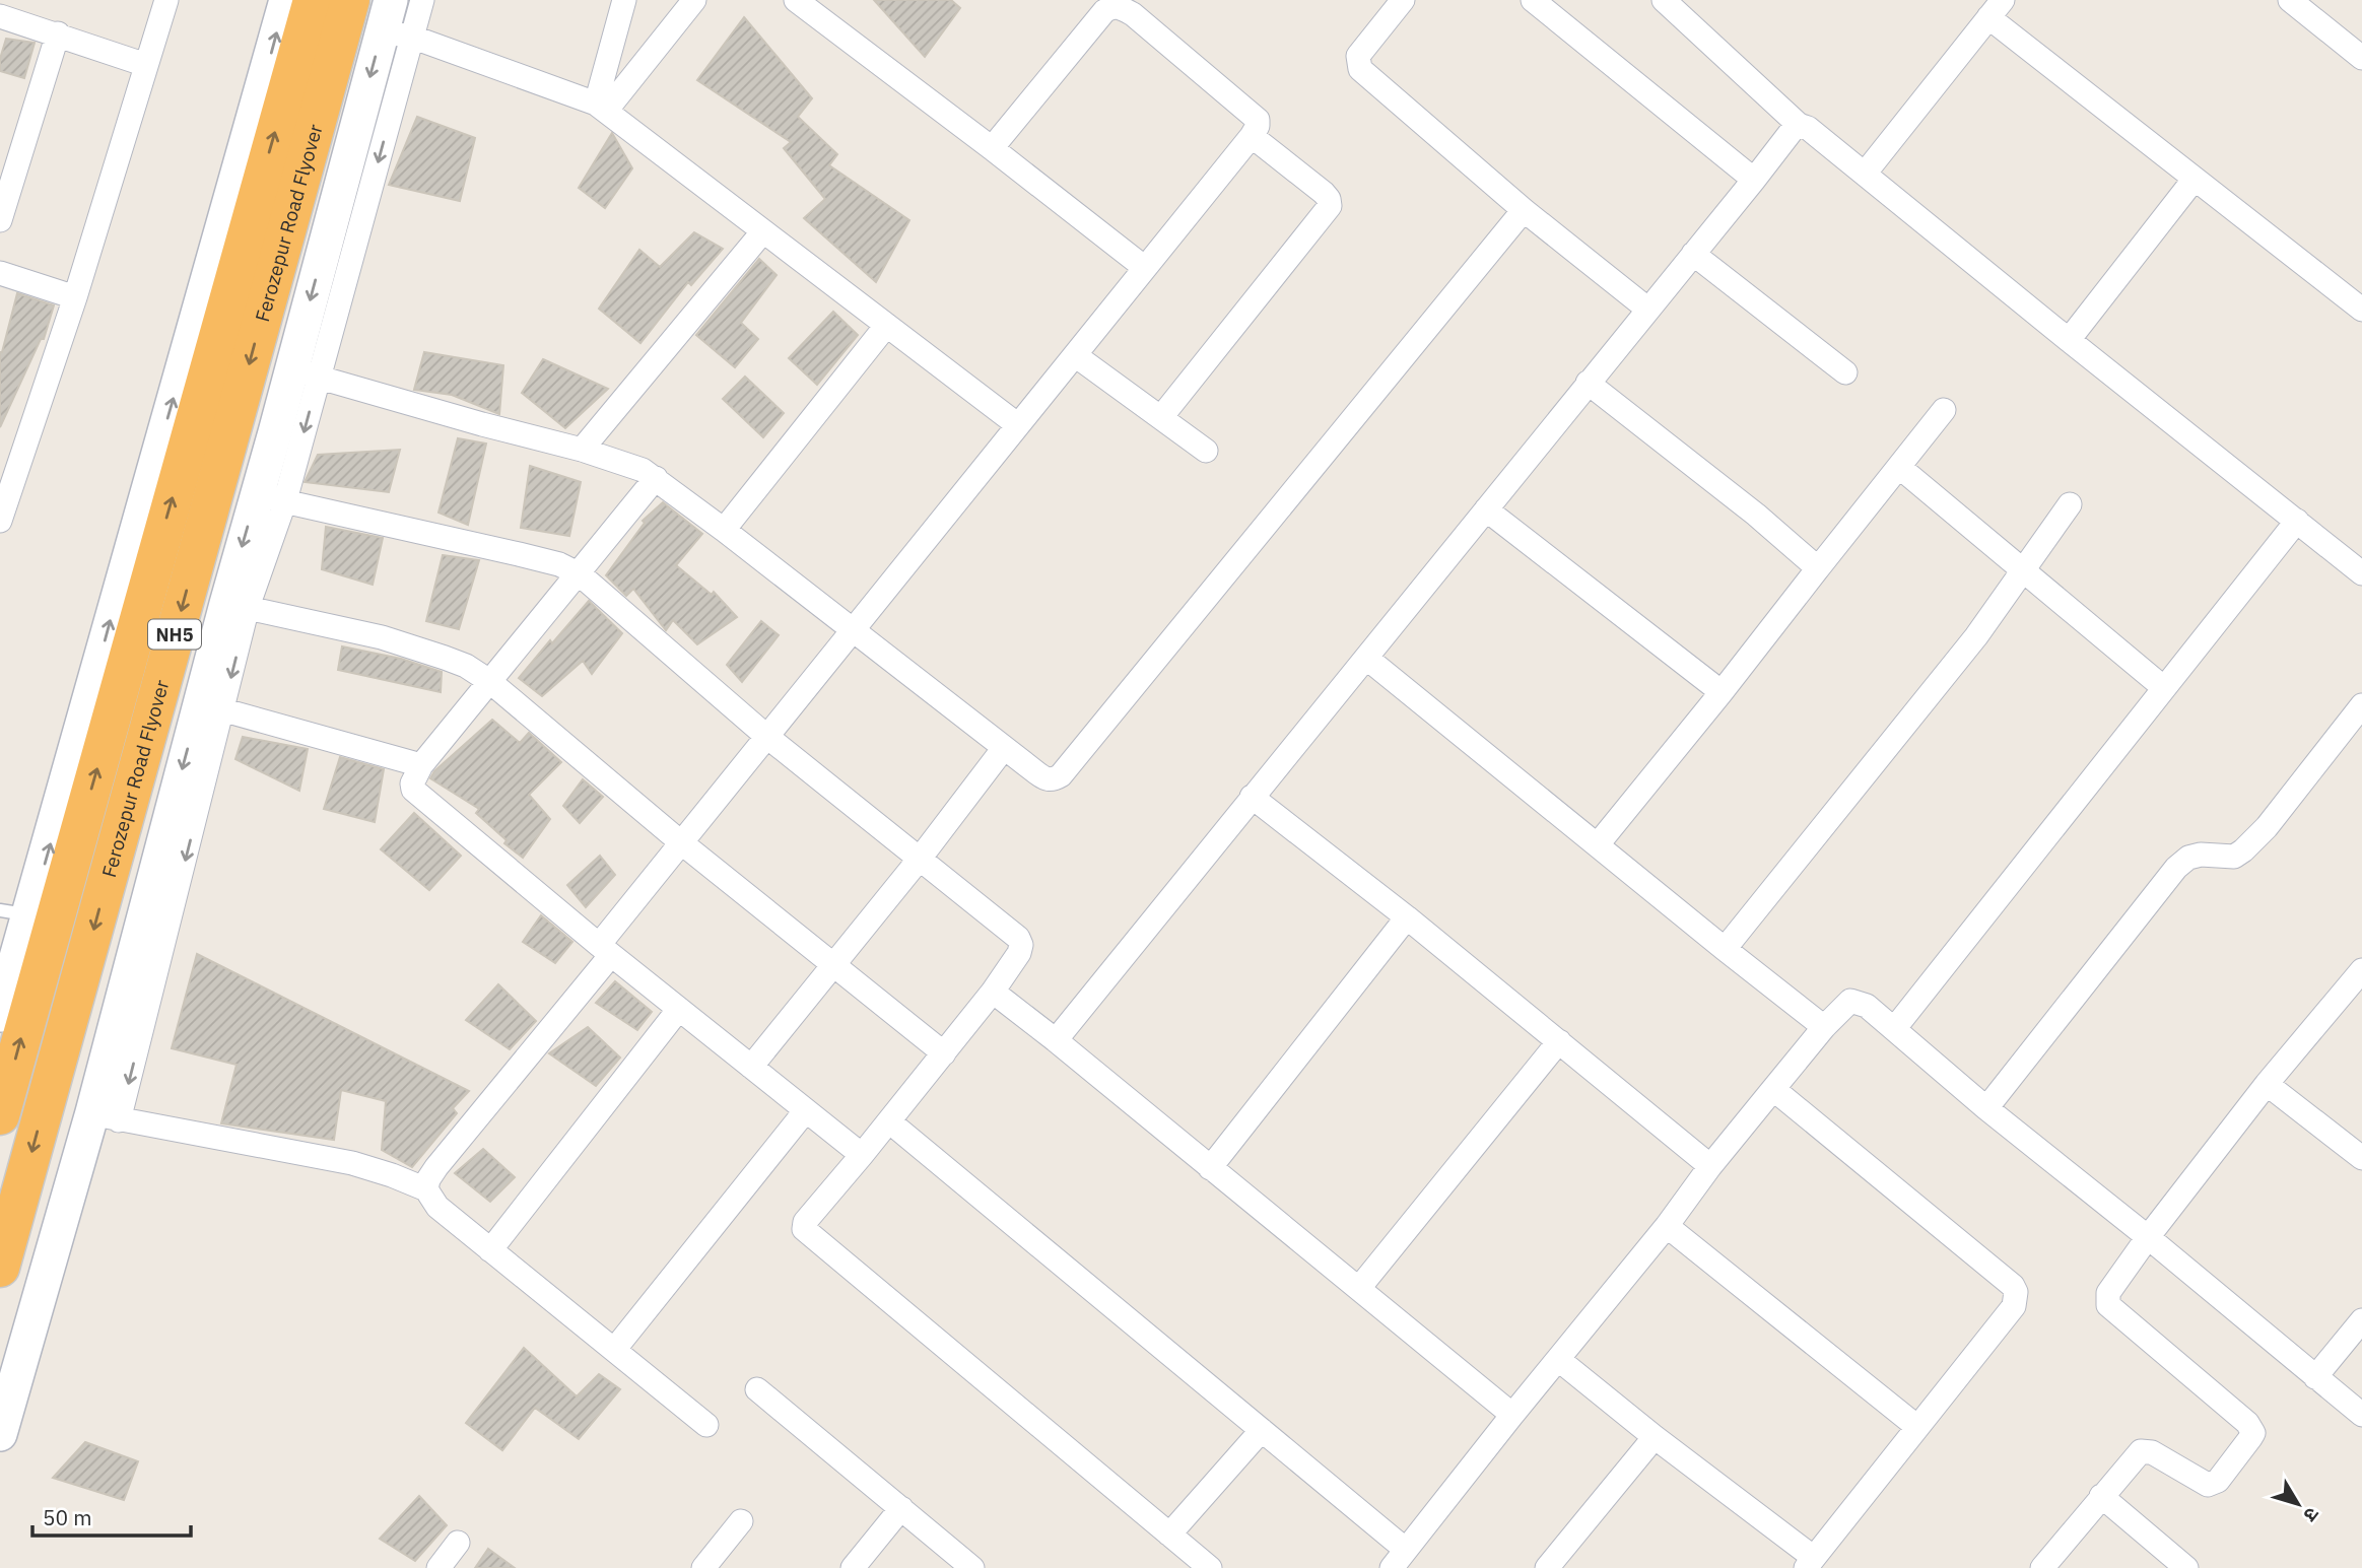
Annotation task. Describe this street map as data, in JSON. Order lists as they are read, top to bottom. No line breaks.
{"streets":{"highway":["Ferozepur Road Flyover","NH5"]},"scale_bar":"50 m","north":"bottom right"}
